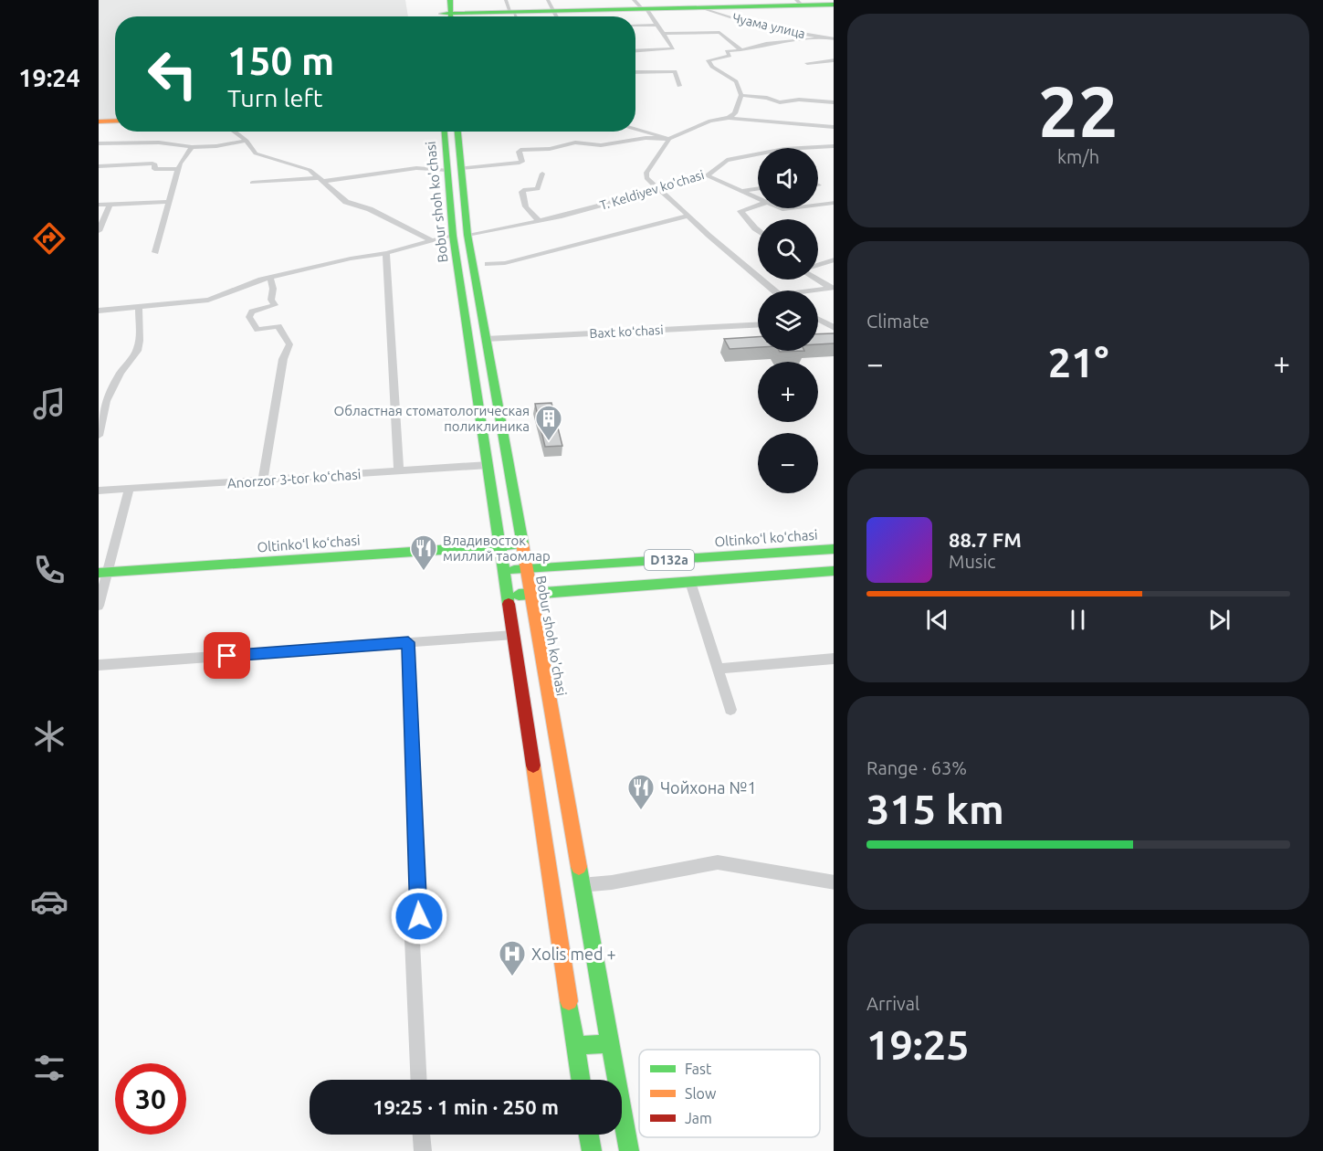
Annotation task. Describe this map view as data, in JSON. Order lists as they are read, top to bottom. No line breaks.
{"streets":{"main road":["Bobur shoh ko'chasi","Oltinkoʻl koʻchasi","D132a"],"street":["Чуама улица","T. Keldiyev ko'chasi","Baxt koʻchasi","Anorzor 3-tor koʻchasi"]},"crossings":[["T. Keldiyev ko'chasi","Bobur shoh ko'chasi"],["Bobur shoh ko'chasi","Baxt koʻchasi"],["Bobur shoh ko'chasi","Anorzor 3-tor koʻchasi"],["Bobur shoh ko'chasi","Oltinkoʻl koʻchasi"],["Bobur shoh ko'chasi","D132a"]],"places":{"building":["Областная стоматологическая поликлиника"],"restaurant":["Владивосток миллий таомлар","Чойхона №1"],"hospital":["Xolis med +"]},"legend":["Fast","Slow","Jam"],"page":{"tabs":"19:24","tile":[["22","km/h"],"Climate",["Range · 63%","315 km"],["Arrival","19:25"]],"turn":["150 m","Turn left"],"map_buttons":["+","−"],"heat":["−","21°","+"],"song":["88.7 FM","Music"],"limit":"30","trip":"19:25 · 1 min · 250 m"}}
